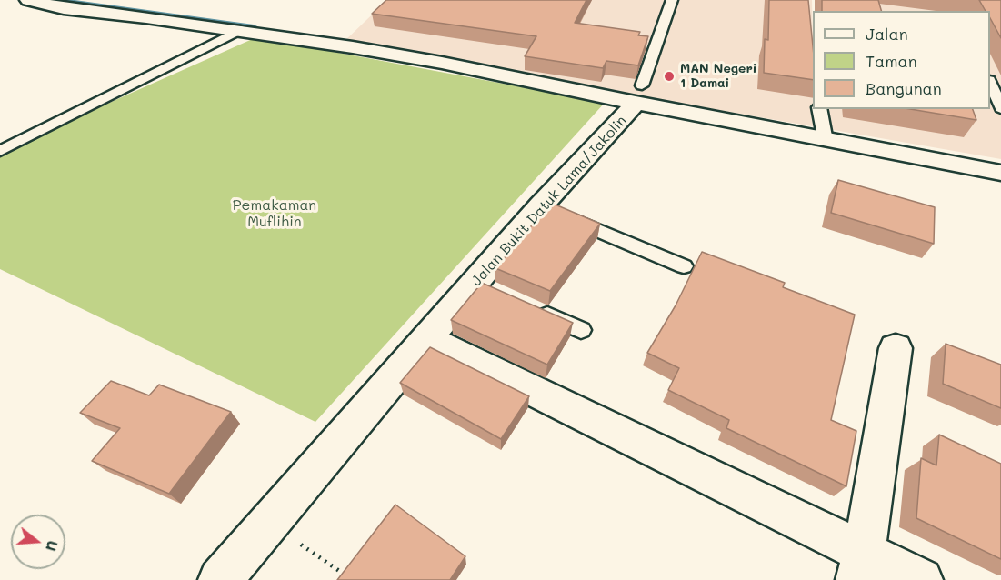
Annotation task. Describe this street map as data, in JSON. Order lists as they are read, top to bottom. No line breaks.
{"streets":{"street":["Jalan Bukit Datuk Lama/Jakolin"]},"parks":["Pemakaman Muflihin"],"places":["MAN Negeri 1 Damai"],"legend":["Jalan","Taman","Bangunan"],"north":"right"}
